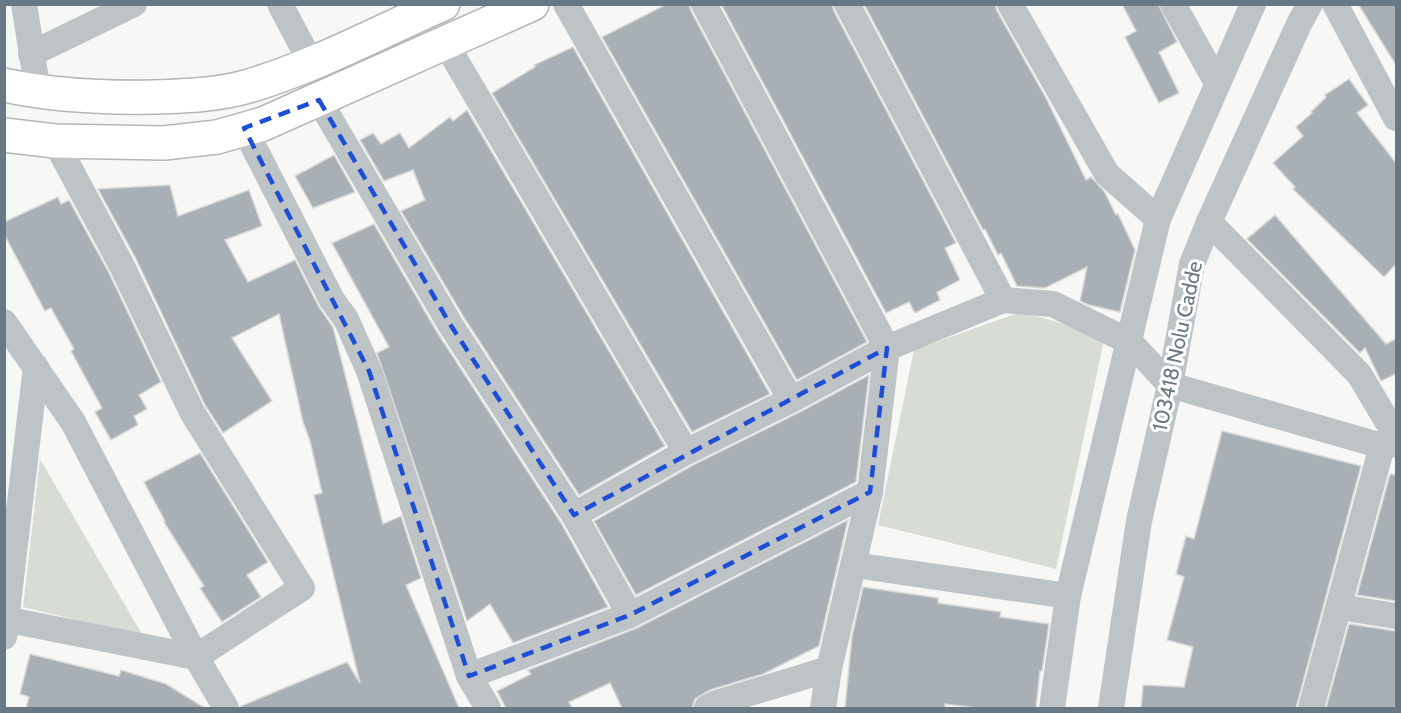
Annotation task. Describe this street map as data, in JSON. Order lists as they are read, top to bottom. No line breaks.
{"streets":{"street":["103418 Nolu Cadde"]}}
